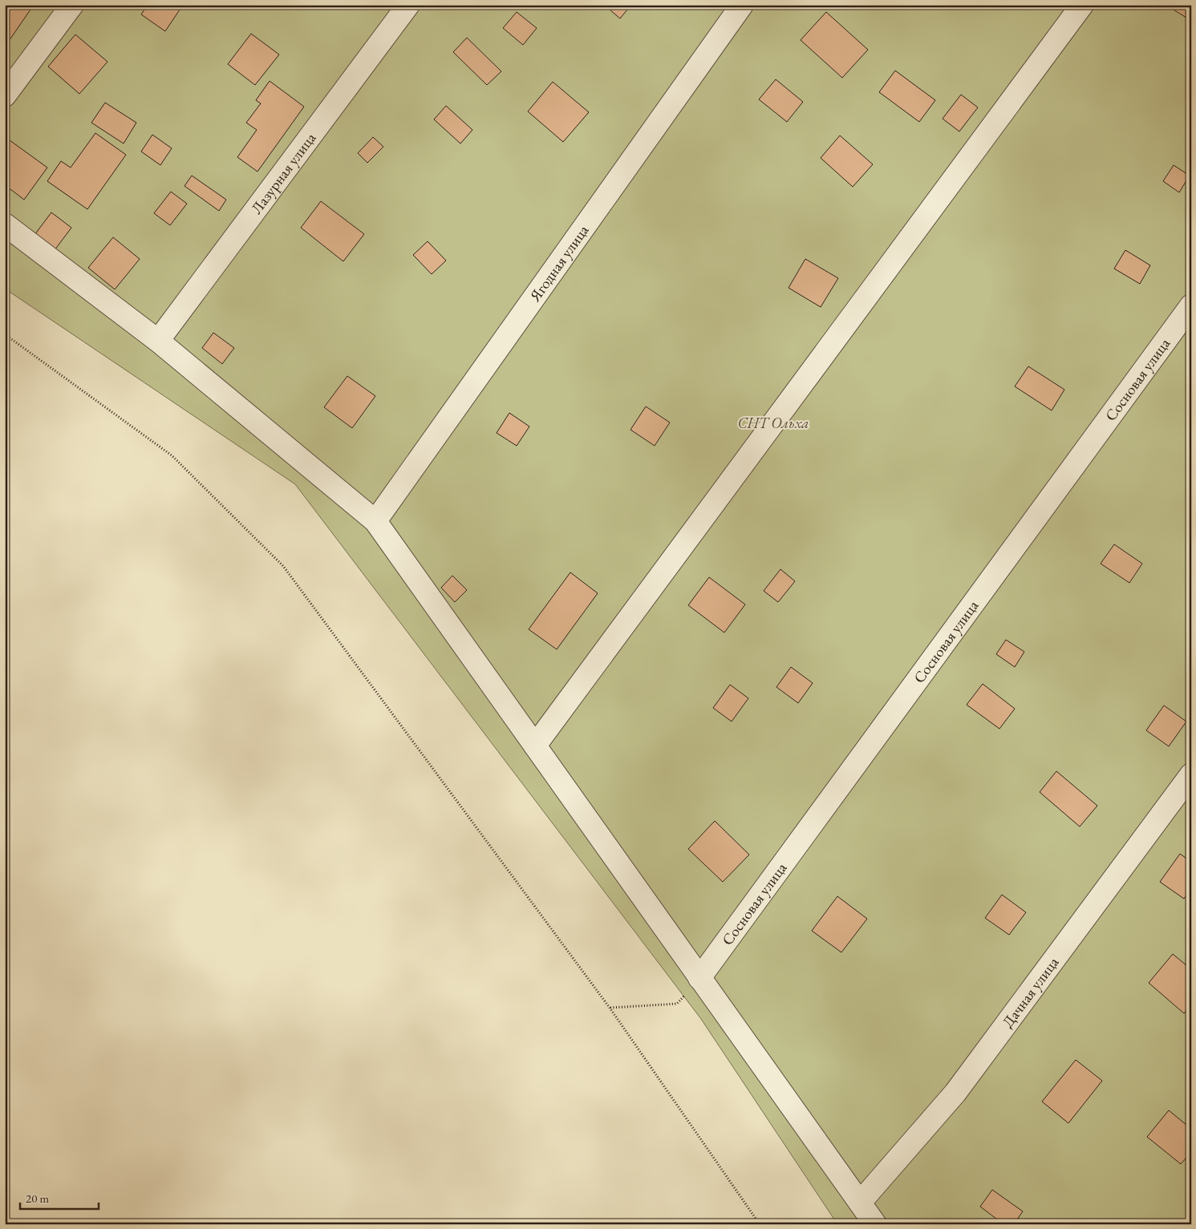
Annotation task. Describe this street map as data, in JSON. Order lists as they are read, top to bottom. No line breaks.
{"streets":{"street":["Лазурная улица","Ягодная улица","Сосновая улица","Дачная улица"]},"parks":["СНТ Ольха"],"scale_bar":"20 m"}
